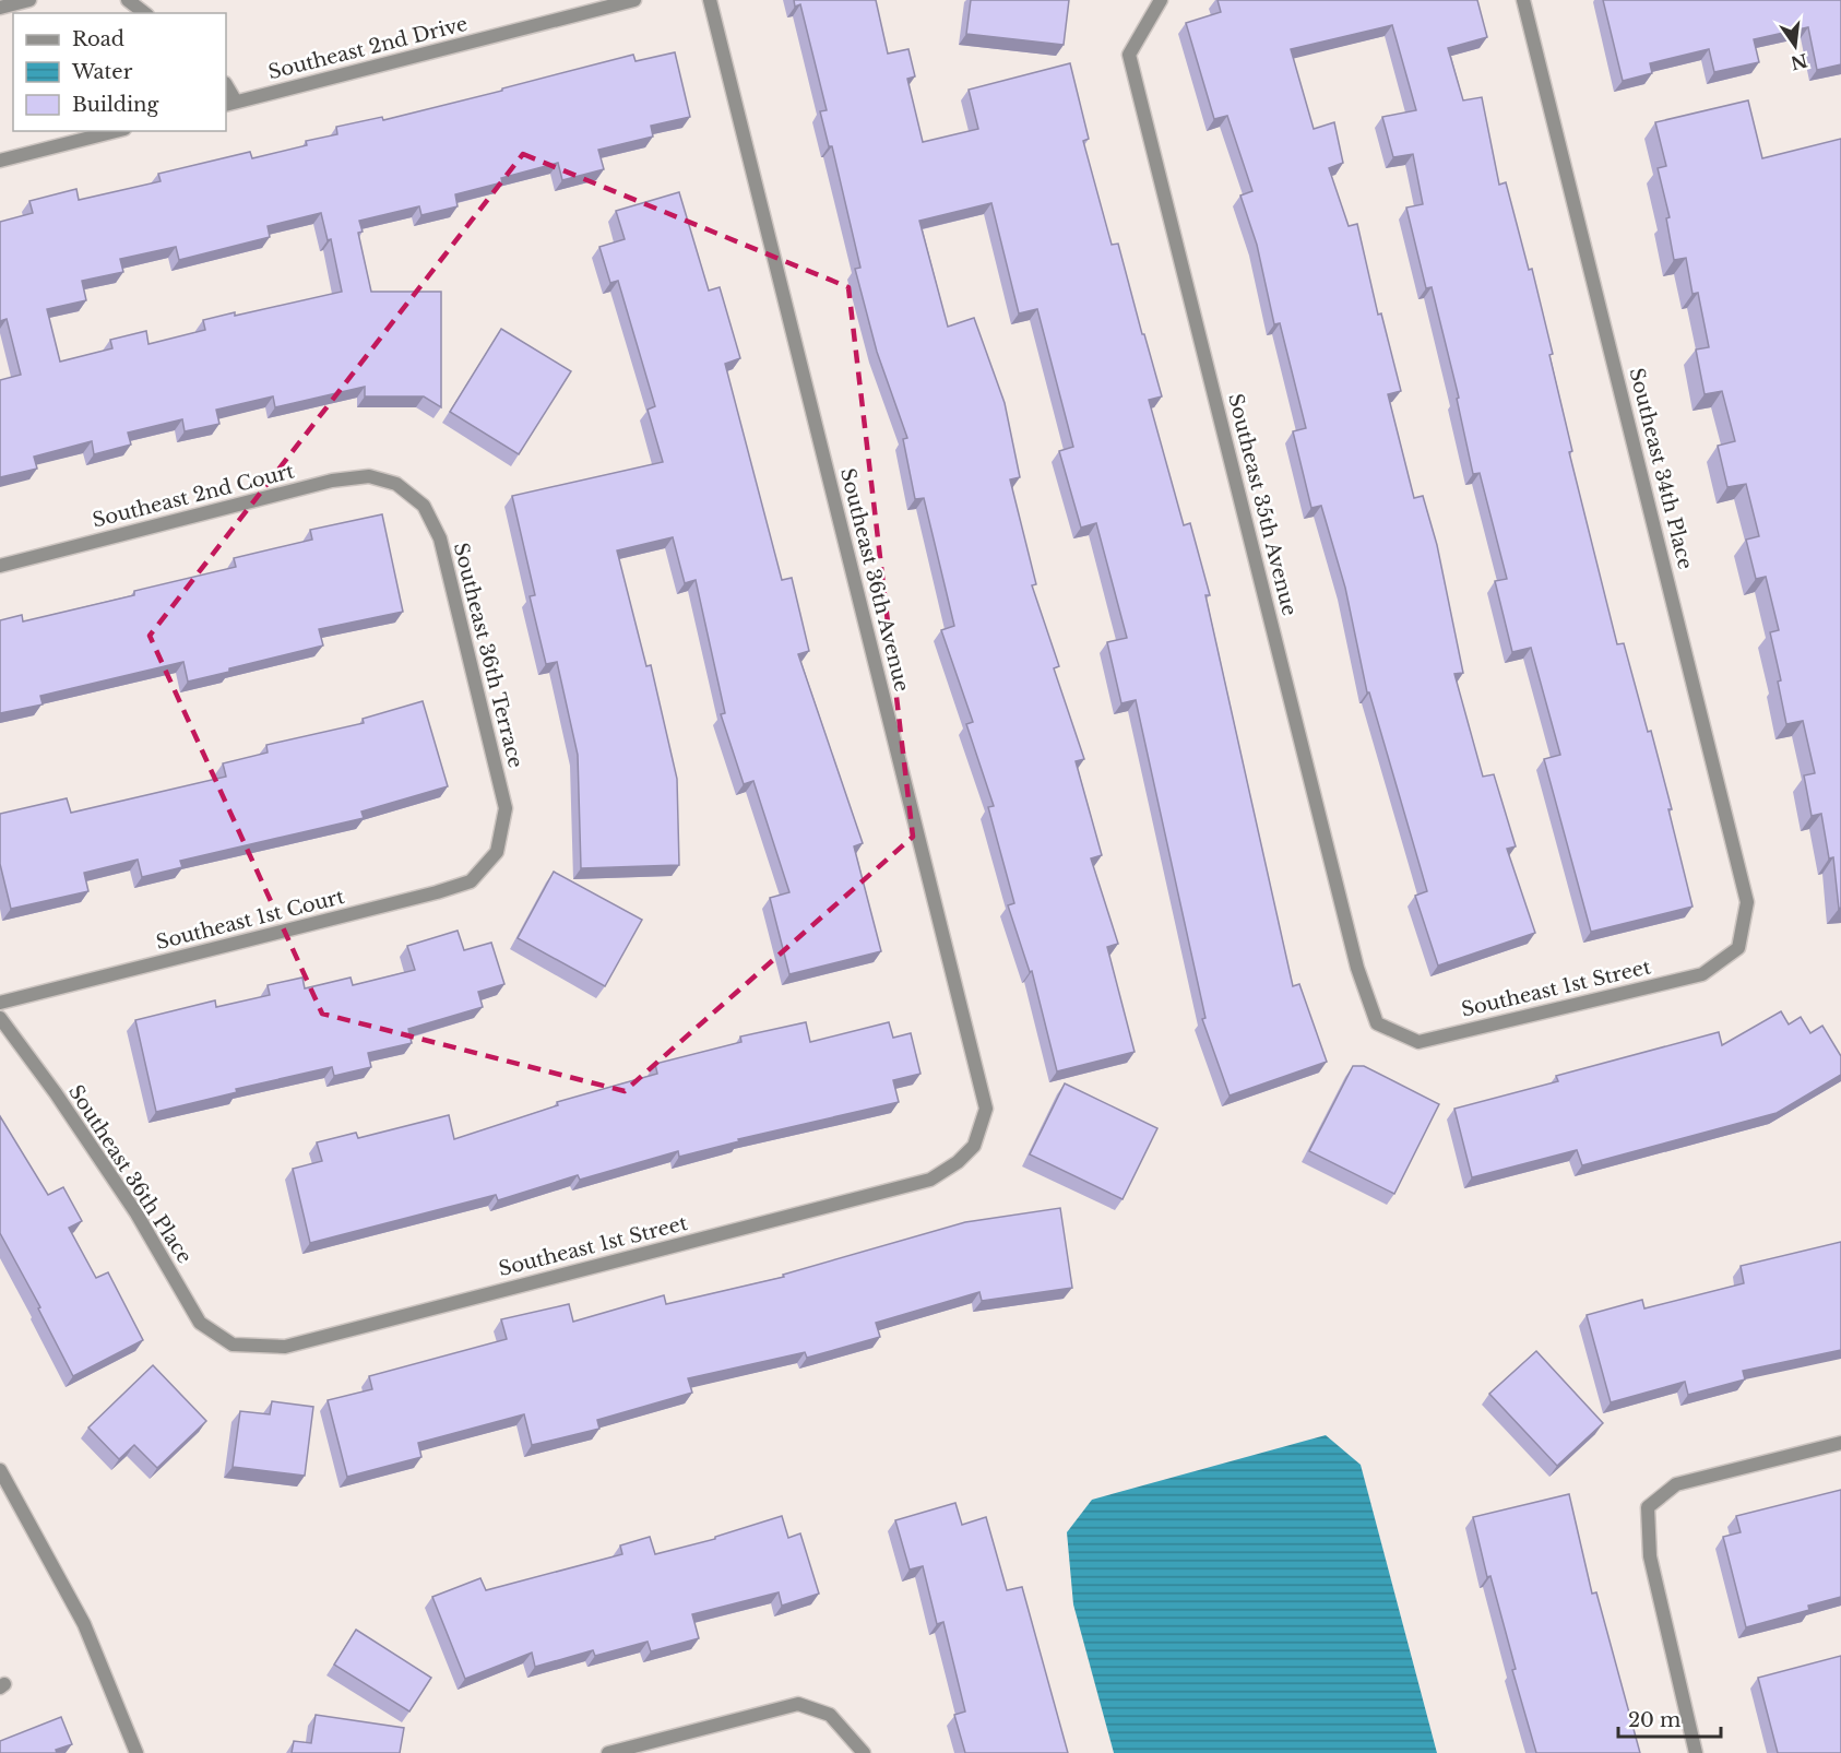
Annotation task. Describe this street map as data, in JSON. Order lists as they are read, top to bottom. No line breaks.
{"streets":{"street":["Southeast 2nd Drive","Southeast 34th Place","Southeast 2nd Court","Southeast 35th Avenue","Southeast 36th Avenue","Southeast 36th Terrace","Southeast 1st Court","Southeast 1st Street","Southeast 36th Place"]},"crossings":[["Southeast 34th Place","Southeast 1st Street"],["Southeast 2nd Court","Southeast 36th Terrace"],["Southeast 35th Avenue","Southeast 1st Street"],["Southeast 36th Avenue","Southeast 1st Street"],["Southeast 36th Terrace","Southeast 1st Court"],["Southeast 1st Street","Southeast 36th Place"]],"legend":["Road","Water","Building"],"scale_bar":"20 m","north":"bottom"}
